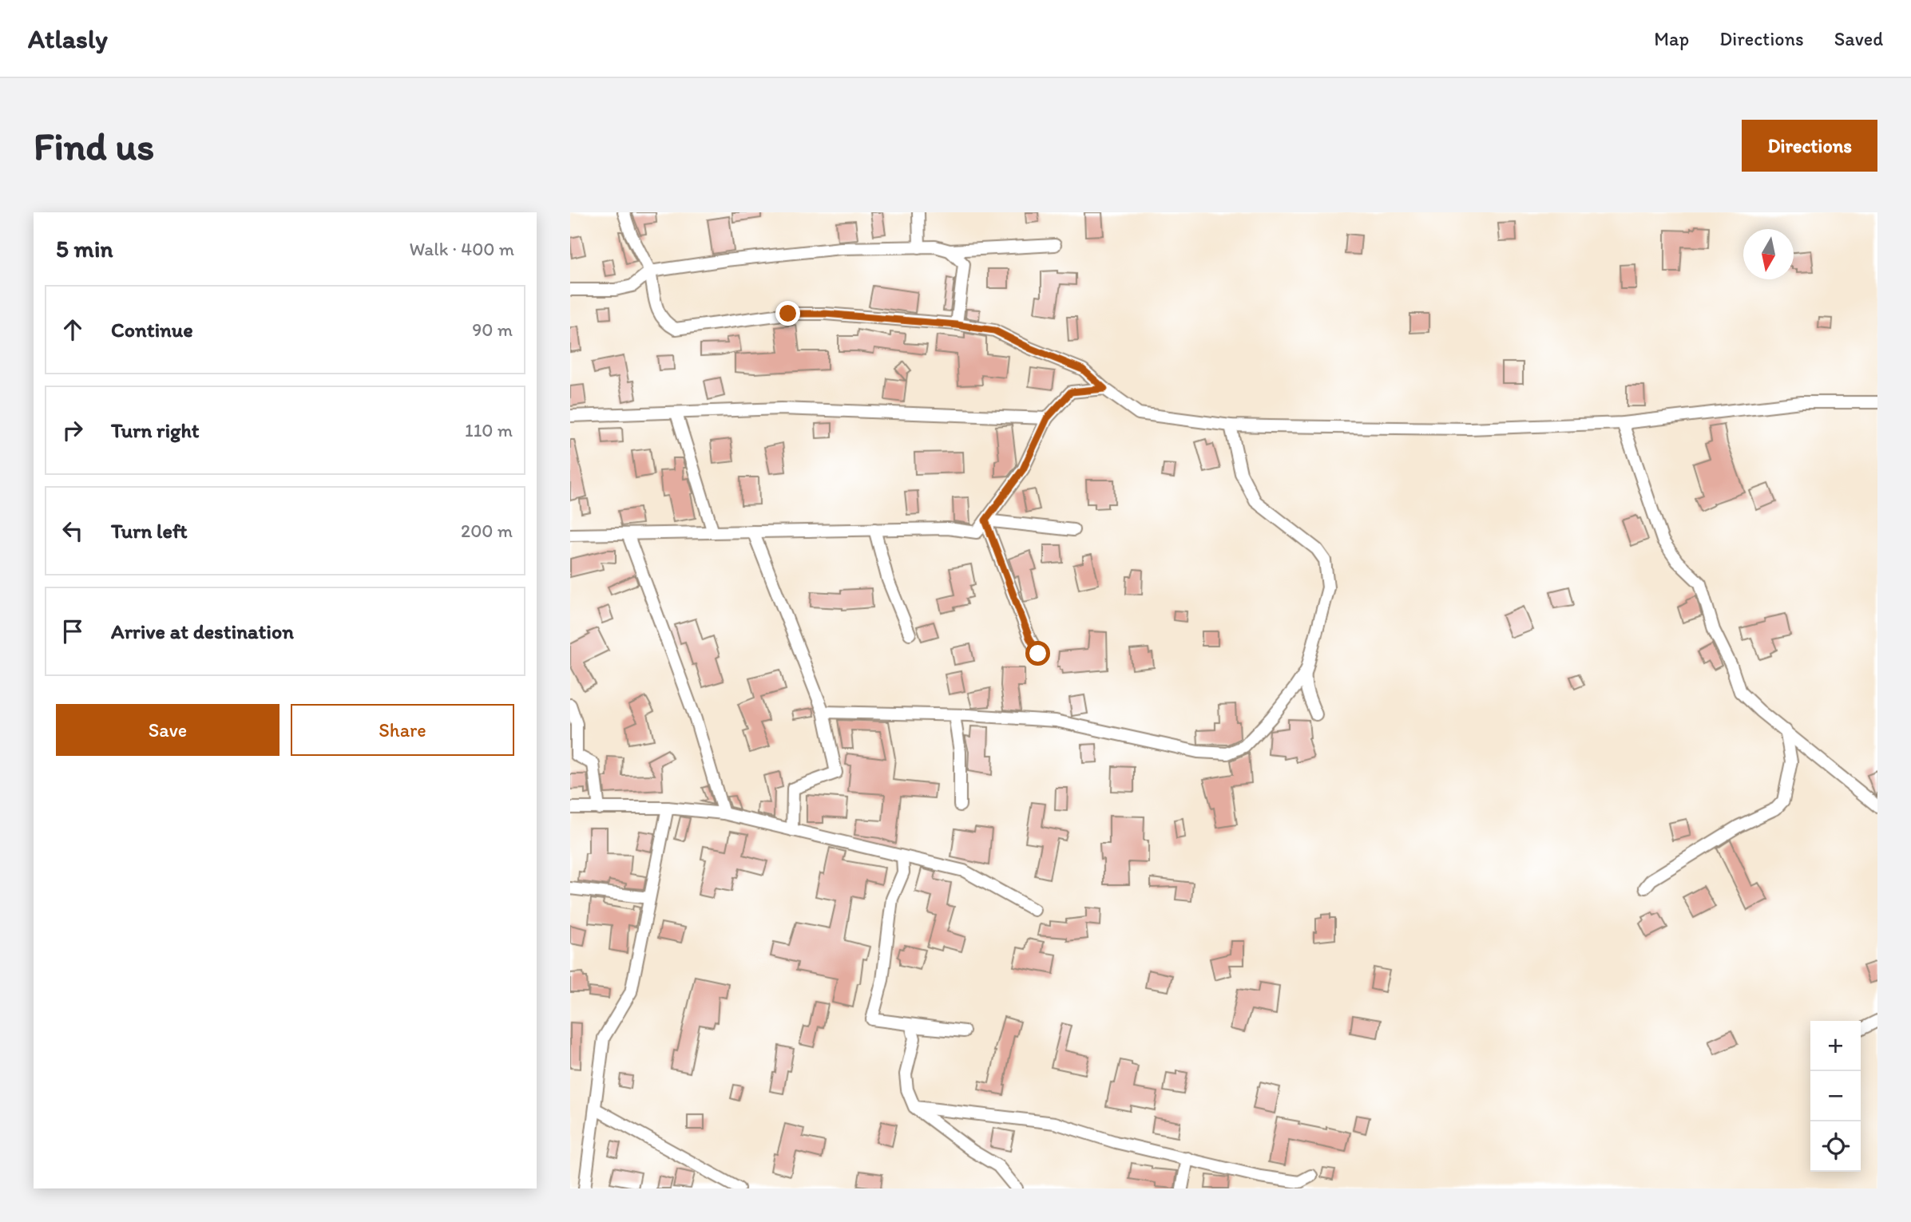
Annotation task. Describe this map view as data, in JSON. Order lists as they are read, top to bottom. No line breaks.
{"north":"bottom","page":{"header":"Atlasly","nav":["Map","Directions","Saved"],"buttons":["Directions",["Save","Share"]],"title":"Find us","heading":["5 min","Walk · 400 m"],"list":[["Continue","90 m"],["Turn right","110 m"],["Turn left","200 m"],"Arrive at destination"],"map_buttons":["+","−"]}}
